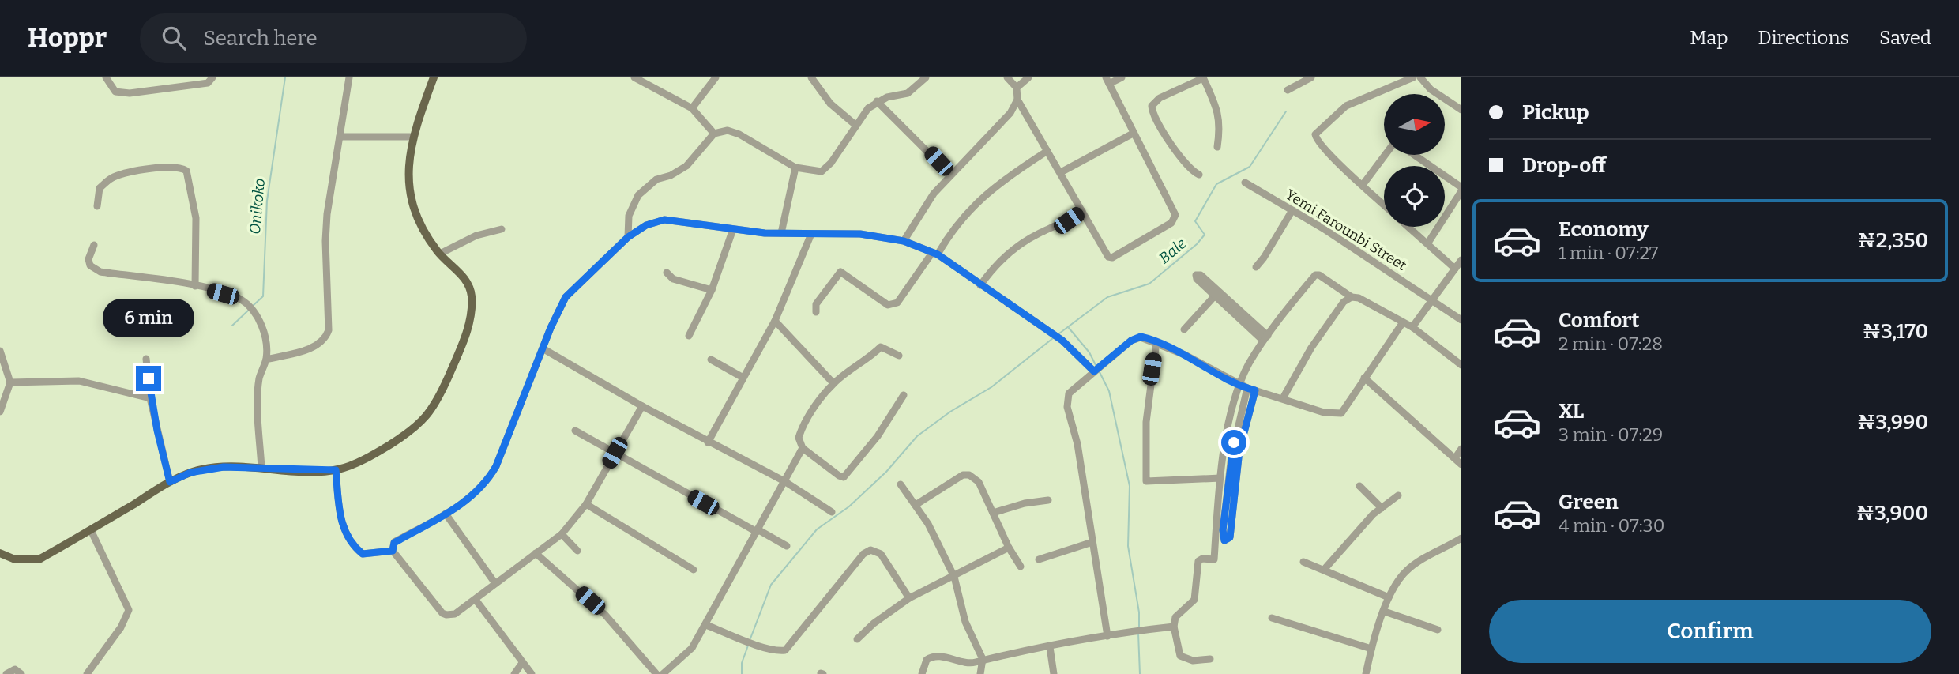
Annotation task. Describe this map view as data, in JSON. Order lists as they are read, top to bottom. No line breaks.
{"streets":{"street":["Yemi Farounbi Street"]},"water":["Onikoko","Bale"],"north":"right","page":{"header":"Hoppr","search":"Search here","nav":["Map","Directions","Saved"],"banner":["Pickup","Drop-off"],"list":[{"name":"Economy","note":"1 min · 07:27","value":"₦2,350"},{"name":"Comfort","note":"2 min · 07:28","value":"₦3,170"},{"name":"XL","note":"3 min · 07:29","value":"₦3,990"},{"name":"Green","note":"4 min · 07:30","value":"₦3,900"}],"bubble":"6 min","buttons":"Confirm"}}
